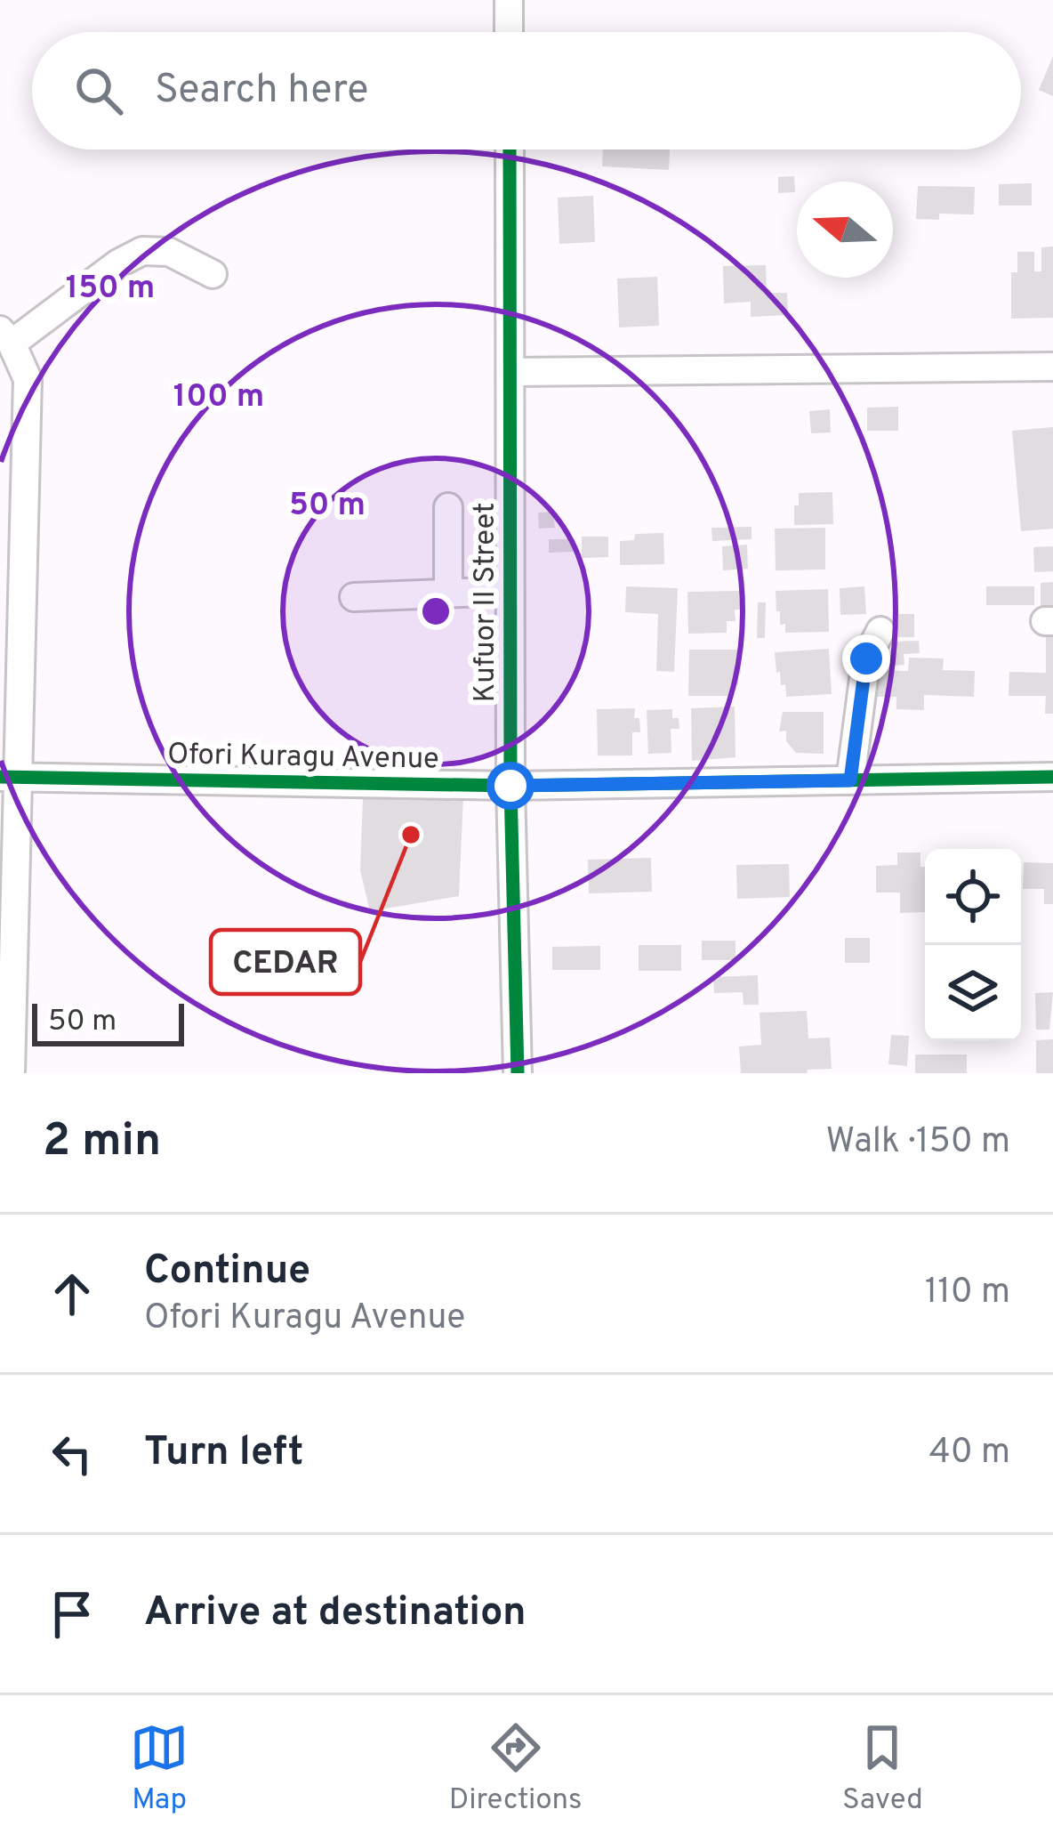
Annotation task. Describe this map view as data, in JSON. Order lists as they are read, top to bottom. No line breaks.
{"streets":{"street":["Kufuor II Street","Ofori Kuragu Avenue"]},"crossings":[["Kufuor II Street","Ofori Kuragu Avenue"]],"places":["CEDAR"],"scale_bar":"50 m","north":"left","page":{"search":"Search here","scale":"50 m","heading":["2 min","Walk · 150 m"],"list":[["Continue","Ofori Kuragu Avenue","110 m"],["Turn left","40 m"],"Arrive at destination"],"nav":["Map","Directions","Saved"]},"rings":["150 m","100 m","50 m"]}
